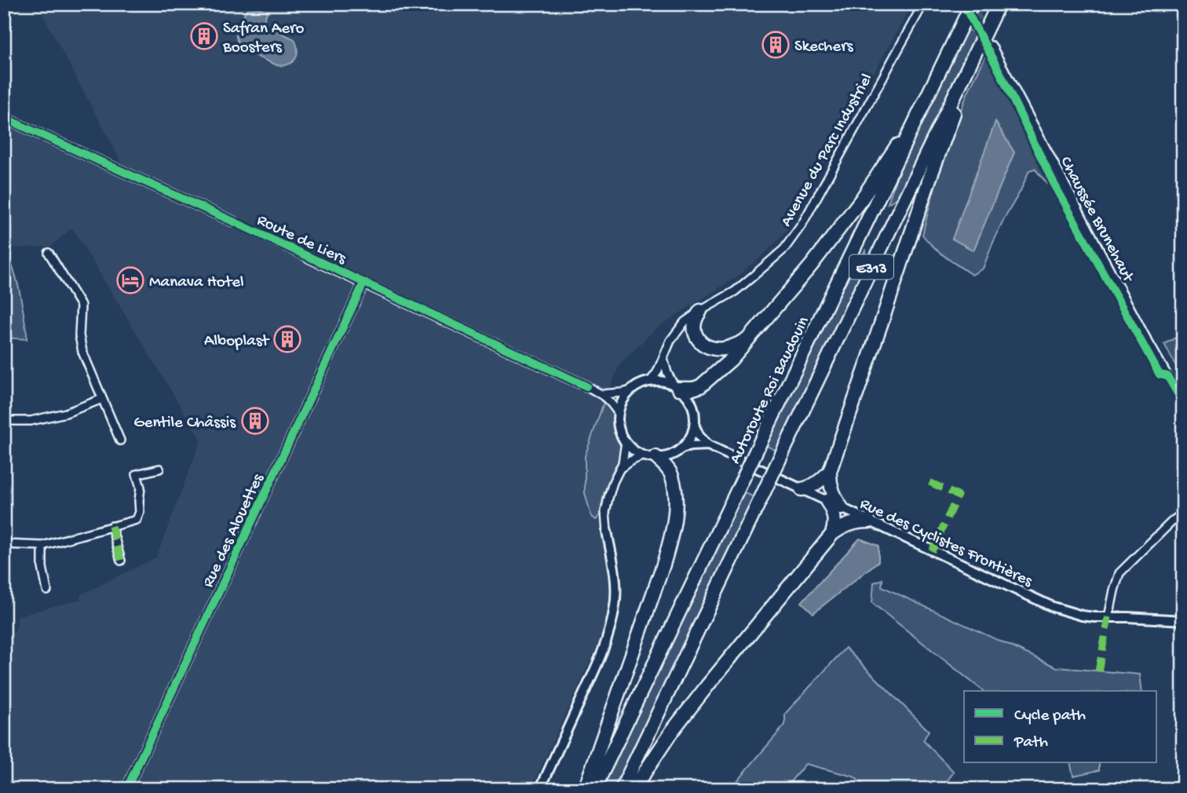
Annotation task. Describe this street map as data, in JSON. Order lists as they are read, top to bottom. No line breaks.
{"streets":{"highway":["E313","Autoroute Roi Baudouin"],"street":["Avenue du Parc Industriel","Chaussée Brunehaut","Route de Liers","Rue des Alouettes","Rue des Cyclistes Frontières"]},"crossings":[["Avenue du Parc Industriel","Route de Liers"],["Route de Liers","Rue des Alouettes"]],"places":{"building":["Safran Aero Boosters","Skechers","Alboplast","Gentile Châssis"],"hotel":["Manava Hotel"]},"legend":["Cycle path","Path"]}
